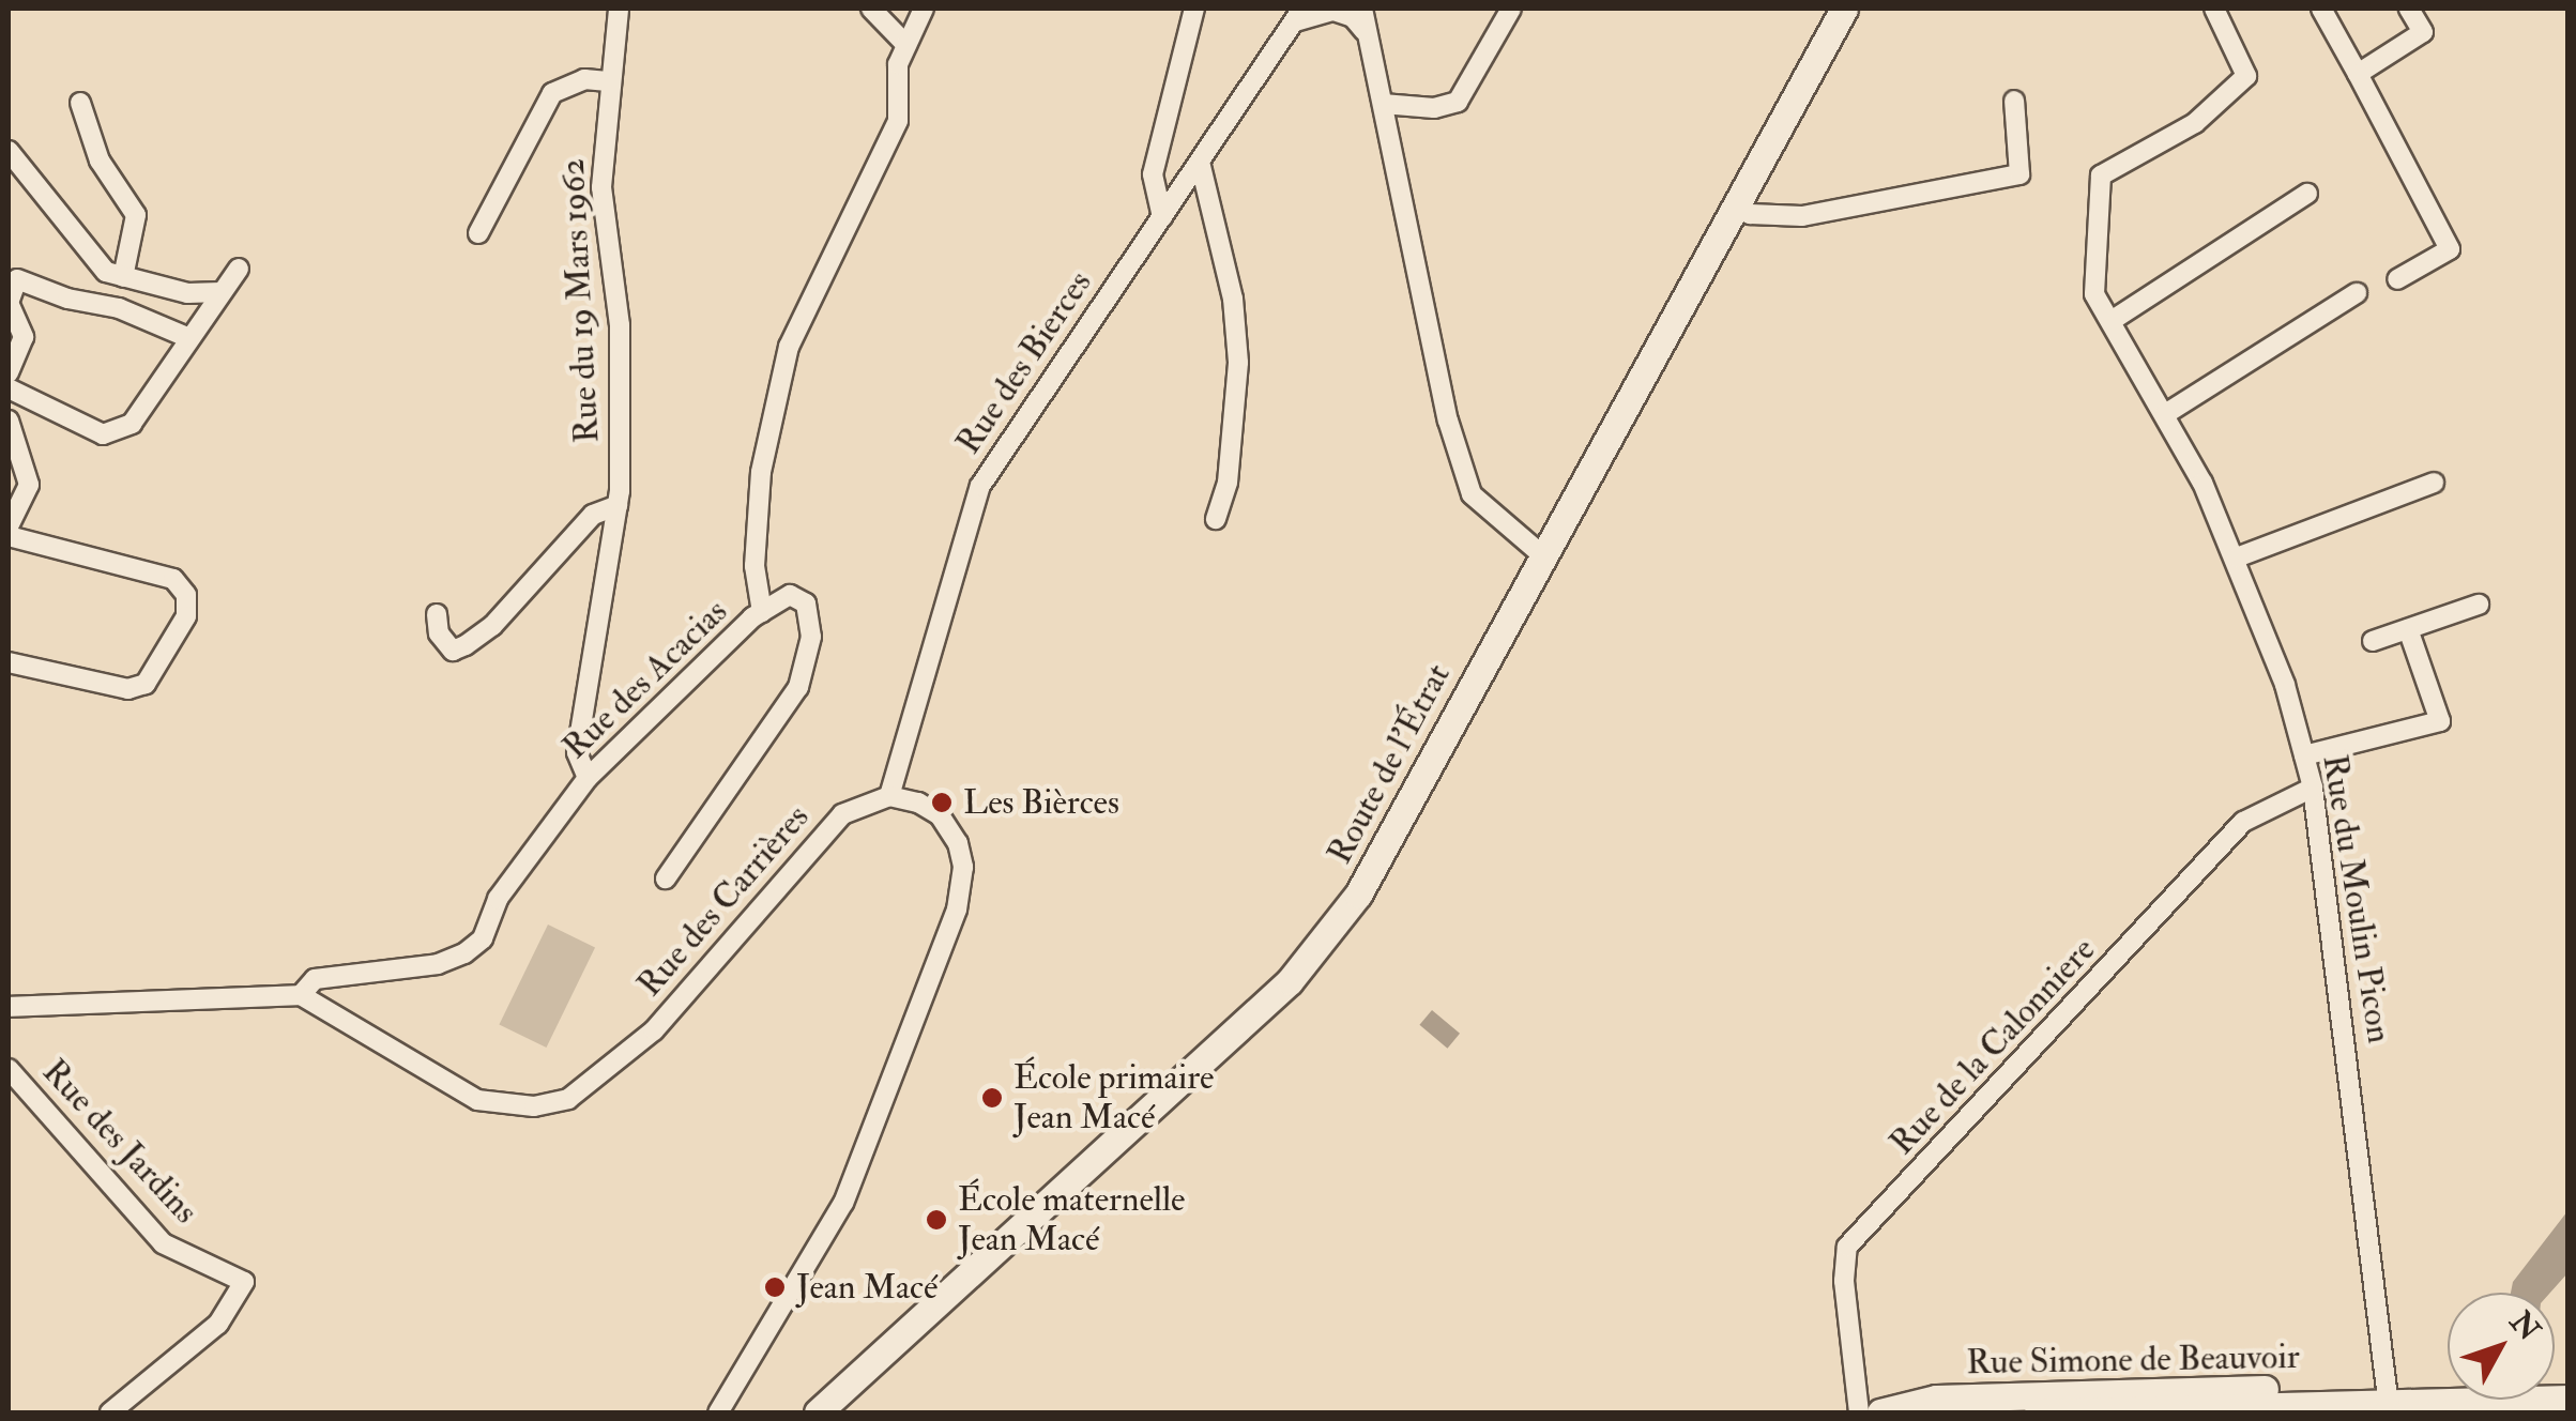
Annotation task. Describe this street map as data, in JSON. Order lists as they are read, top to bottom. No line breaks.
{"streets":{"main road":["Route de l'Étrat","Rue Simone de Beauvoir"],"street":["Rue du 19 Mars 1962","Rue des Bierces","Rue des Acacias","Rue du Moulin Picon","Rue des Carrières","Rue de la Calonniere","Rue des Jardins"]},"crossings":[["Rue du 19 Mars 1962","Rue des Acacias"],["Rue des Bierces","Rue des Carrières"],["Rue des Acacias","Rue des Carrières"],["Rue du Moulin Picon","Rue de la Calonniere"],["Rue du Moulin Picon","Rue Simone de Beauvoir"]],"places":["Les Bièrces","École primaire Jean Macé","École maternelle Jean Macé","Jean Macé"],"north":"top right"}
